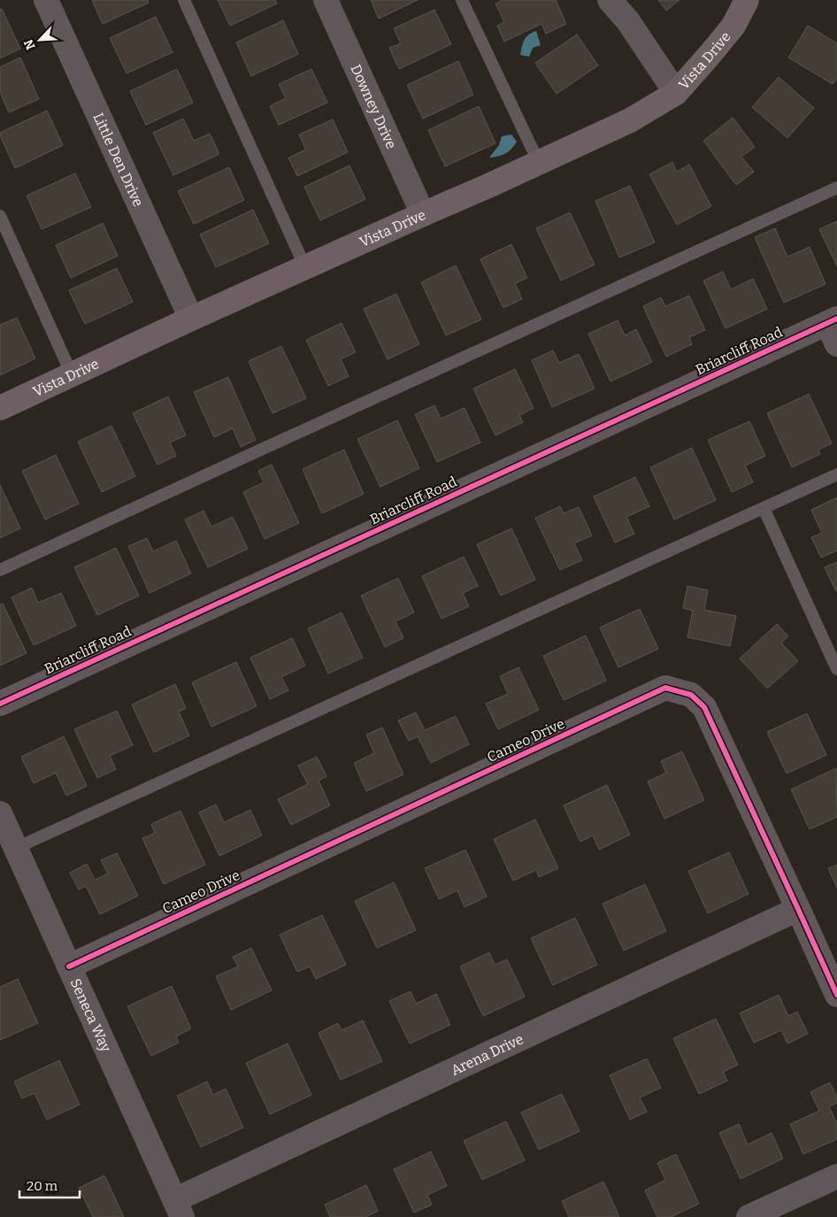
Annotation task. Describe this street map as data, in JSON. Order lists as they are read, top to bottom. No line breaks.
{"streets":{"street":["Vista Drive","Downey Drive","Little Den Drive","Briarcliff Road","Cameo Drive","Seneca Way","Arena Drive"]},"crossings":[["Vista Drive","Downey Drive"],["Vista Drive","Little Den Drive"],["Cameo Drive","Seneca Way"],["Cameo Drive","Arena Drive"],["Seneca Way","Arena Drive"]],"scale_bar":"20 m","north":"bottom left"}
